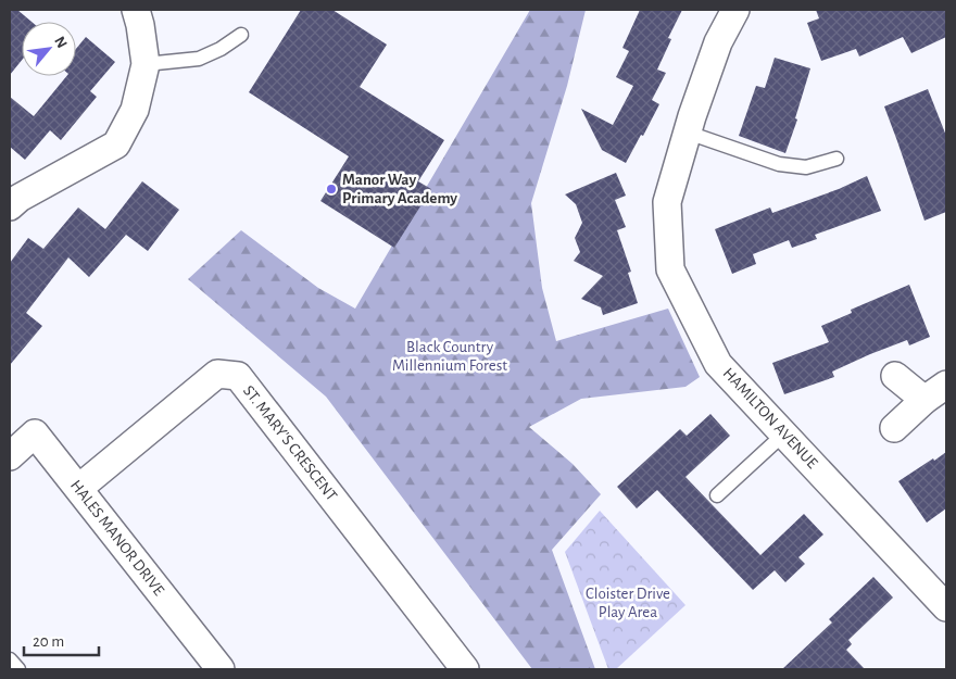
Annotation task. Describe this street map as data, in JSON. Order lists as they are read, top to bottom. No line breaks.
{"streets":{"street":["HAMILTON AVENUE","ST. MARY'S CRESCENT","HALES MANOR DRIVE"]},"crossings":[["ST. MARY'S CRESCENT","HALES MANOR DRIVE"]],"parks":["Black Country Millennium Forest","Cloister Drive Play Area"],"places":["Manor Way Primary Academy"],"scale_bar":"20 m","north":"top right"}
